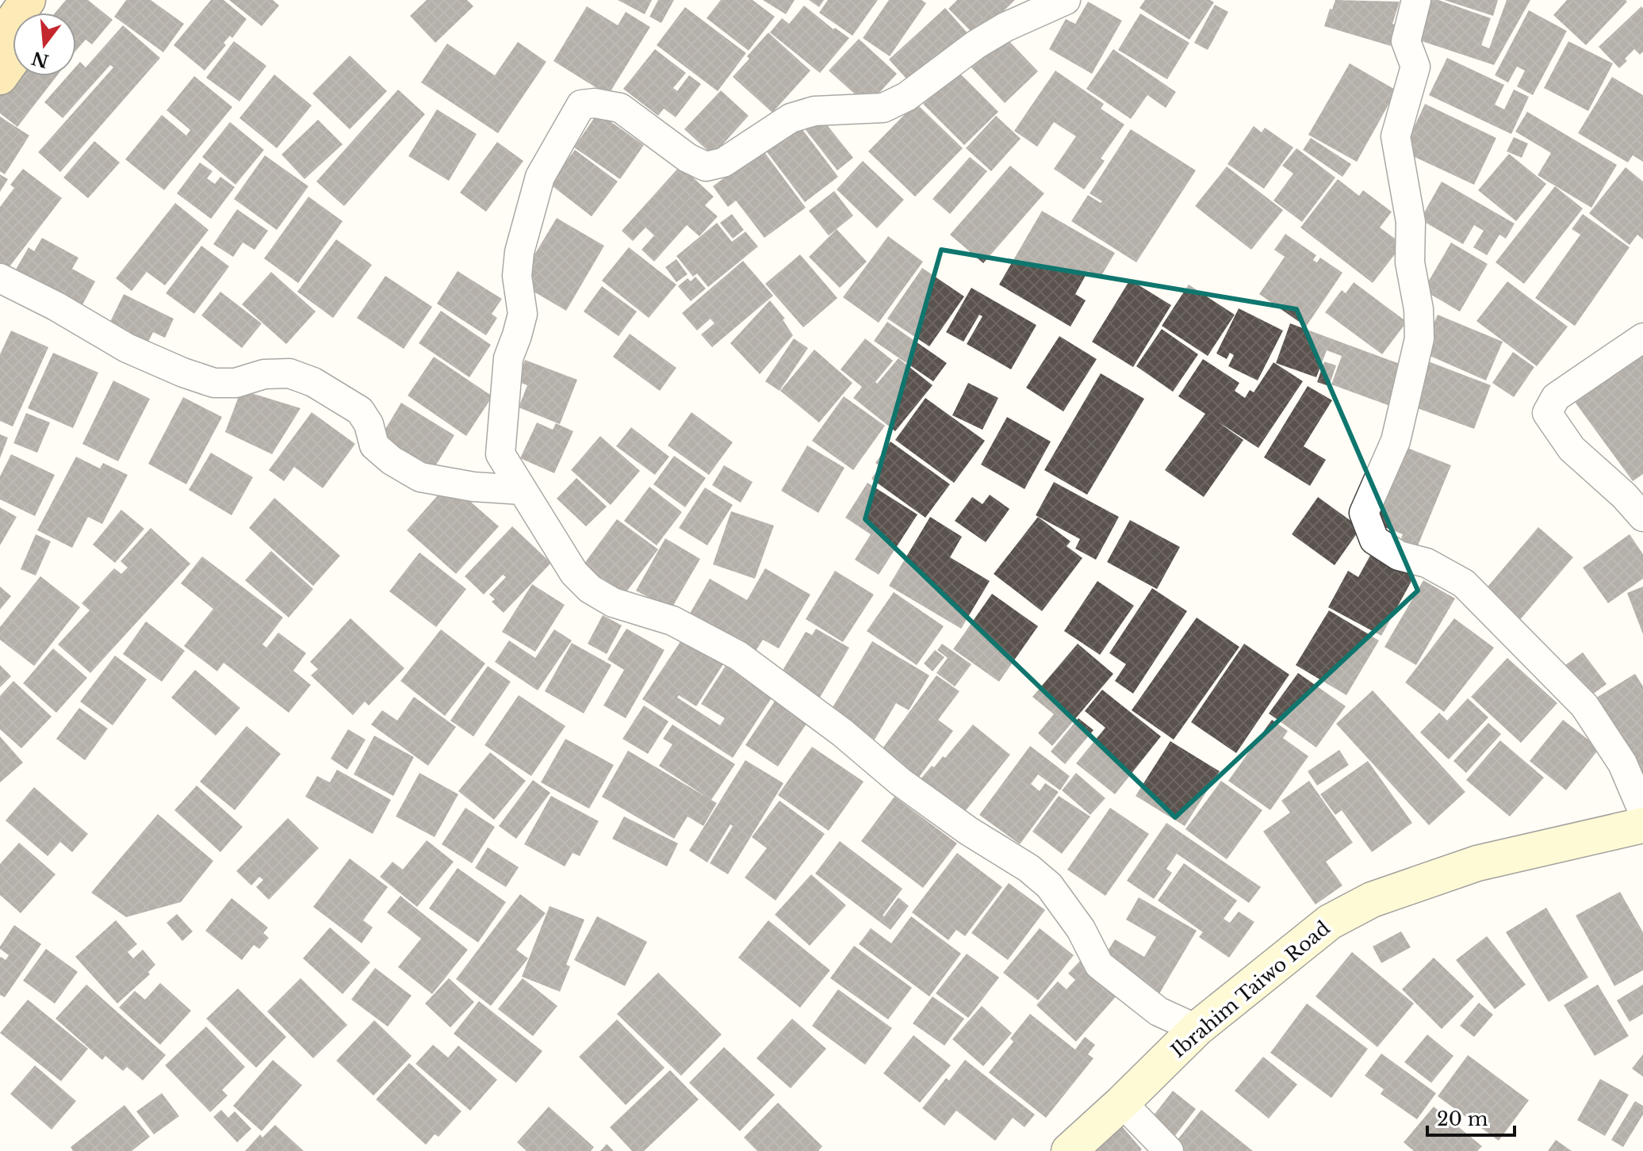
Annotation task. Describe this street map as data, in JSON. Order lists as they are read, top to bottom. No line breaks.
{"streets":{"main road":["Ibrahim Taiwo Road"]},"scale_bar":"20 m","north":"bottom"}
